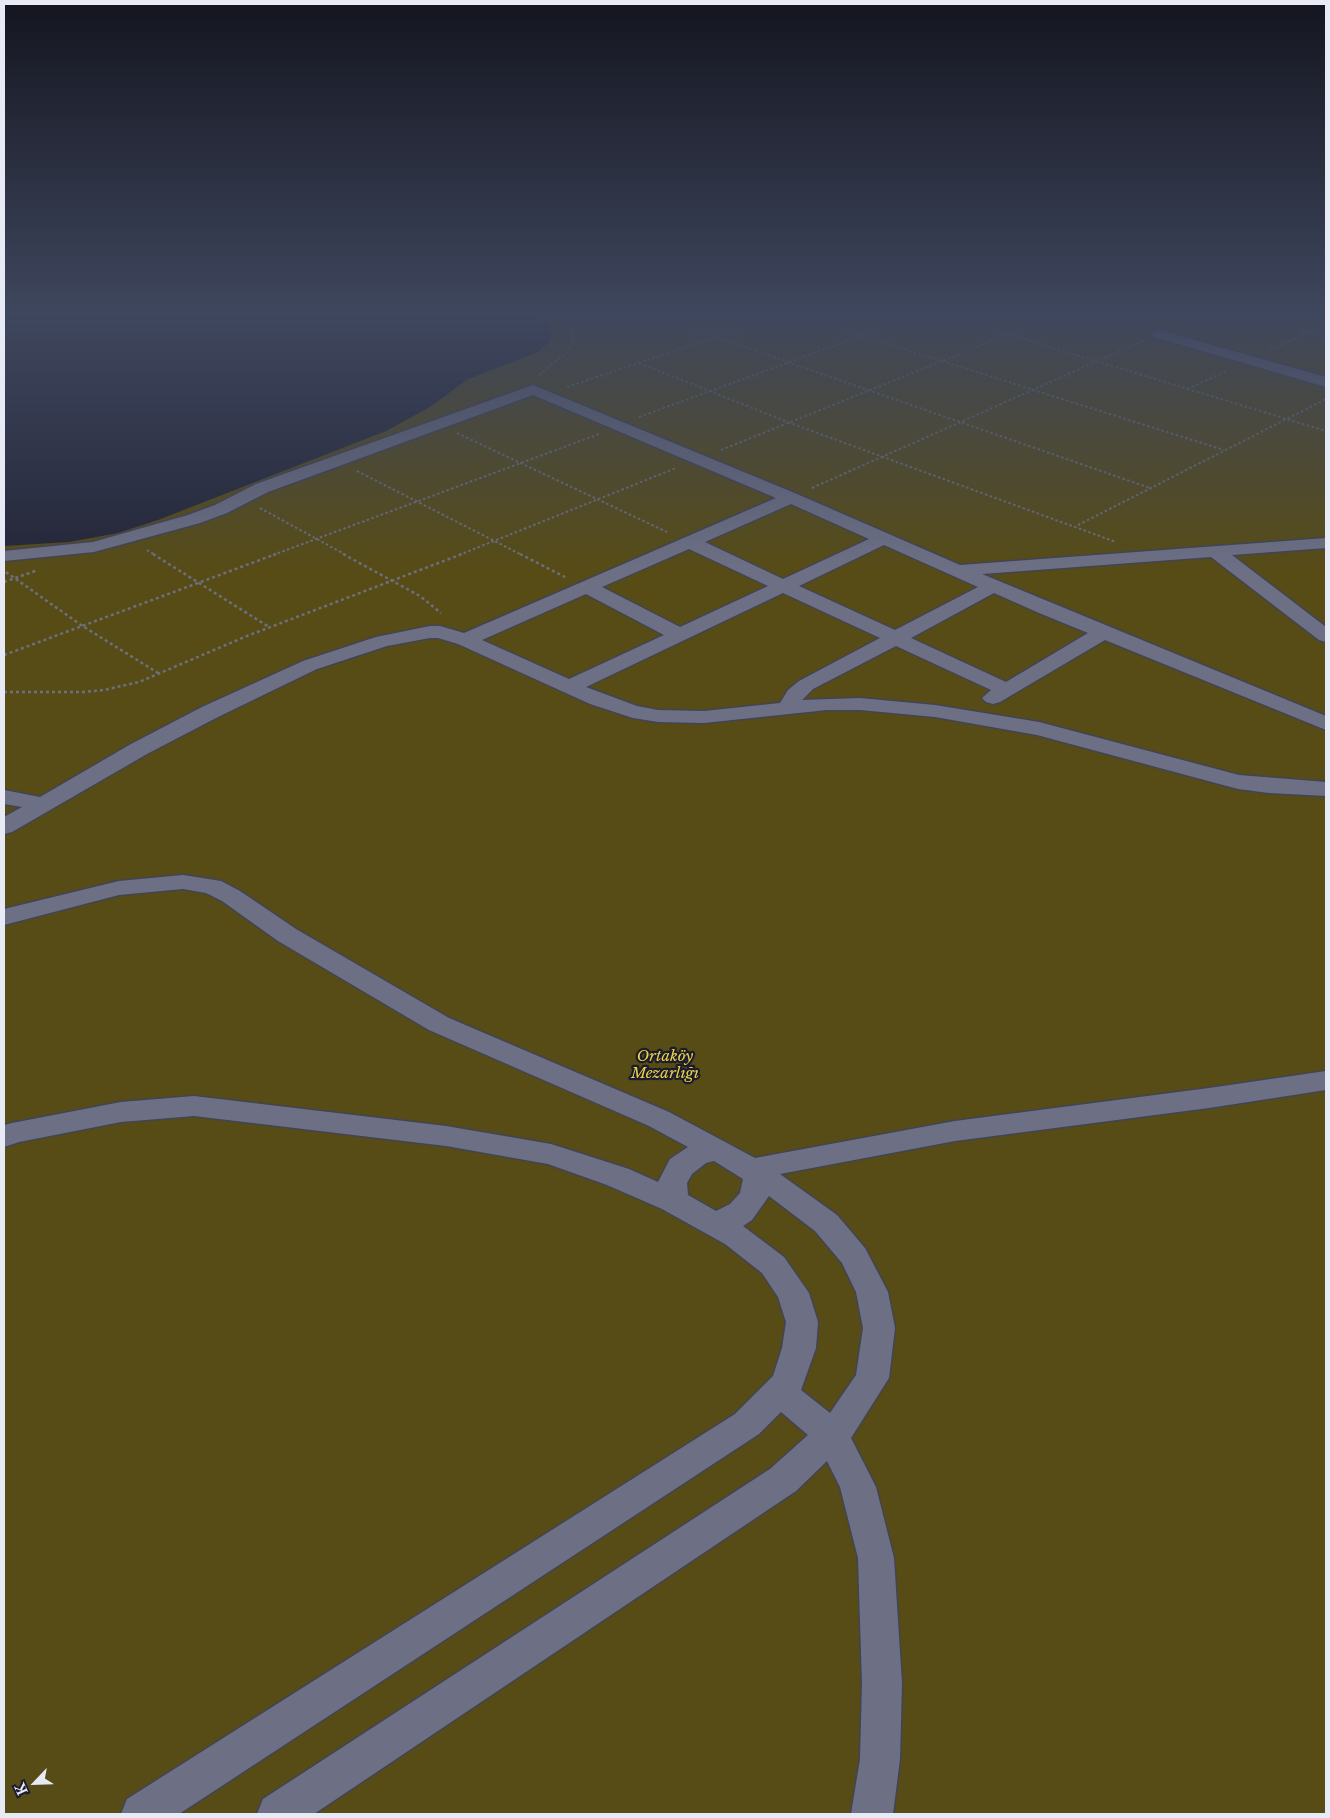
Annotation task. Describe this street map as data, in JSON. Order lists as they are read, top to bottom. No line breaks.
{"parks":["Ortaköy Mezarlığı"],"north":"bottom left"}
